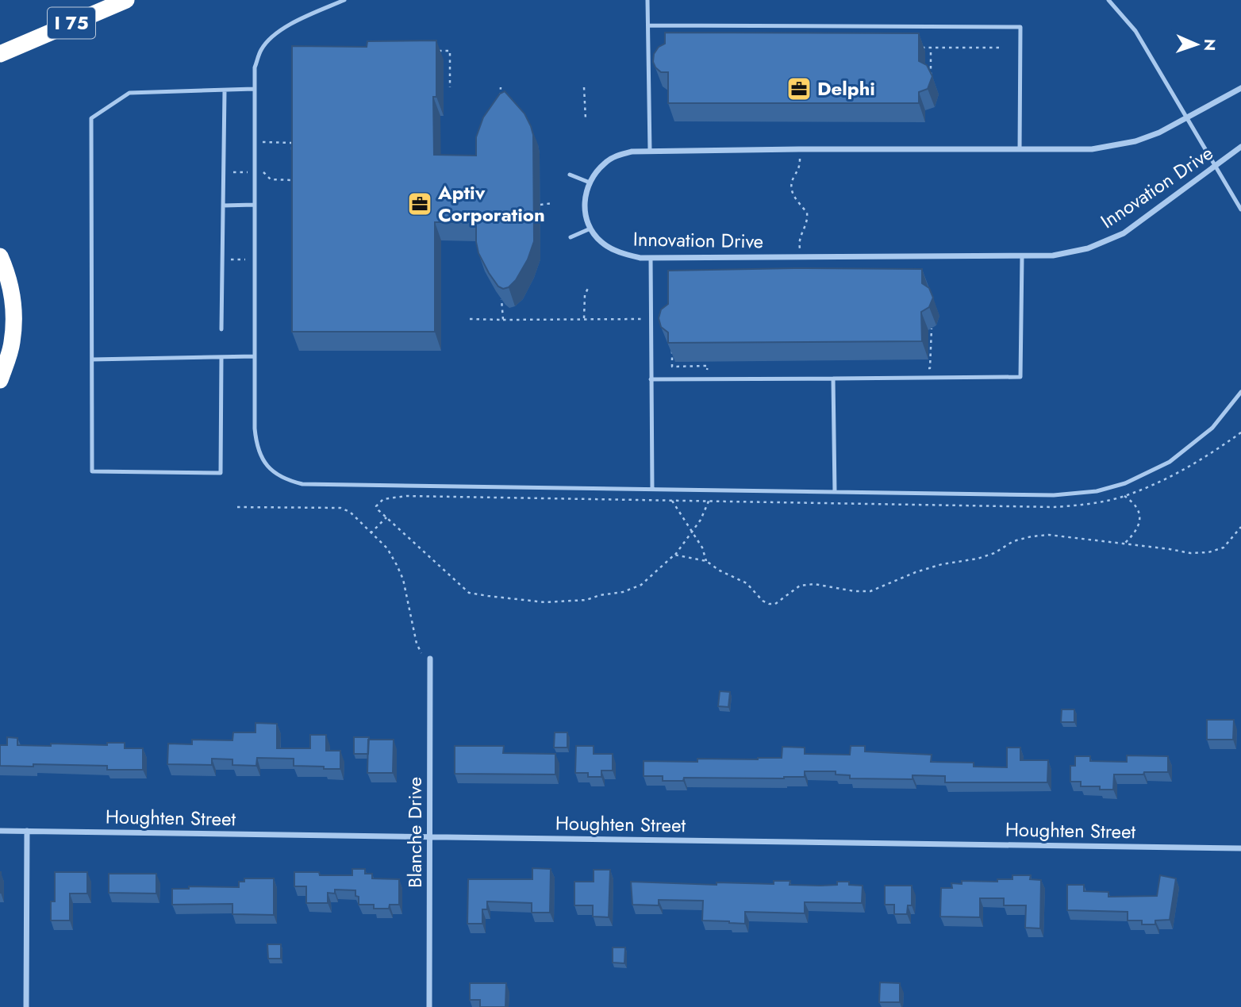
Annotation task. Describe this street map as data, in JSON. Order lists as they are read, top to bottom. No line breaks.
{"streets":{"highway":["I 75"],"street":["Innovation Drive","Houghten Street","Blanche Drive"]},"crossings":[["Houghten Street","Blanche Drive"]],"places":{"office":["Delphi","Aptiv Corporation"]},"north":"right"}
